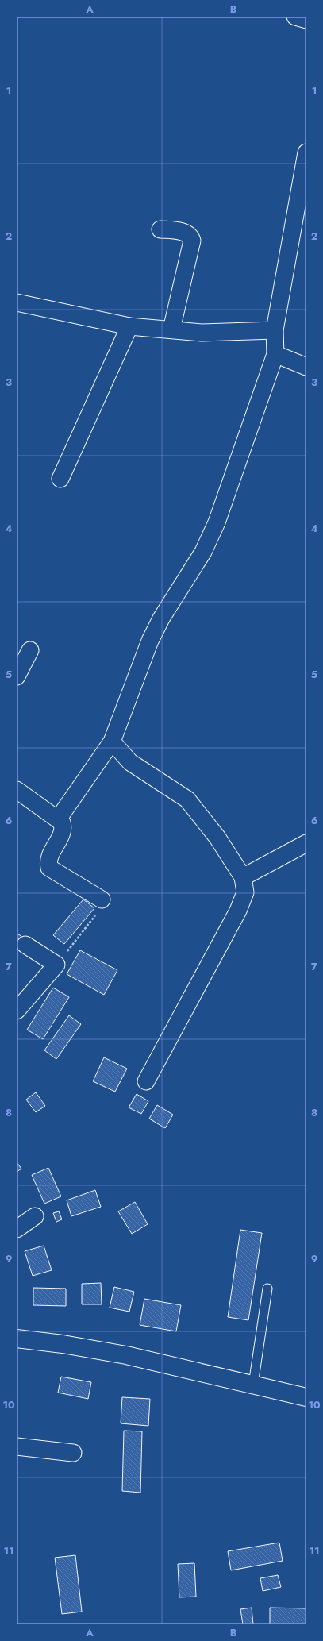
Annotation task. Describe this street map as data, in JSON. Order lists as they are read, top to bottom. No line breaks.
{"grid":{"columns":["A","B"],"rows":["1","2","3","4","5","6","7","8","9","10","11"]}}
